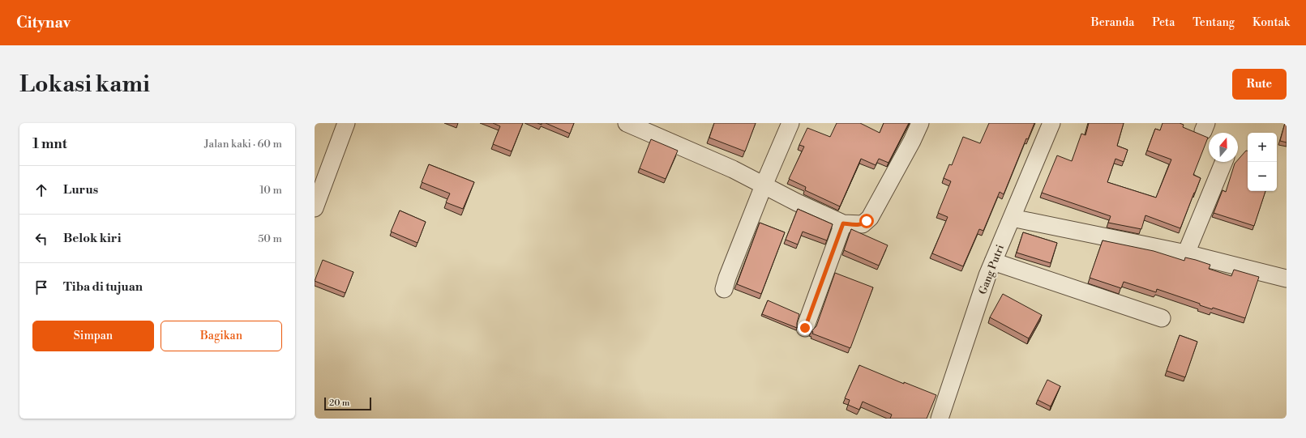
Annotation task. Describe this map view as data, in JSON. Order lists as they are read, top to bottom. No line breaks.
{"streets":{"street":["Gang Putri"]},"scale_bar":"20 m","north":"top","page":{"header":"Citynav","nav":["Beranda","Peta","Tentang","Kontak"],"buttons":["Rute",["Simpan","Bagikan"]],"title":"Lokasi kami","heading":["1 mnt","Jalan kaki · 60 m"],"map_buttons":["+","−"],"list":[["Lurus","10 m"],["Belok kiri","50 m"],"Tiba di tujuan"],"scale":"20 m"}}
